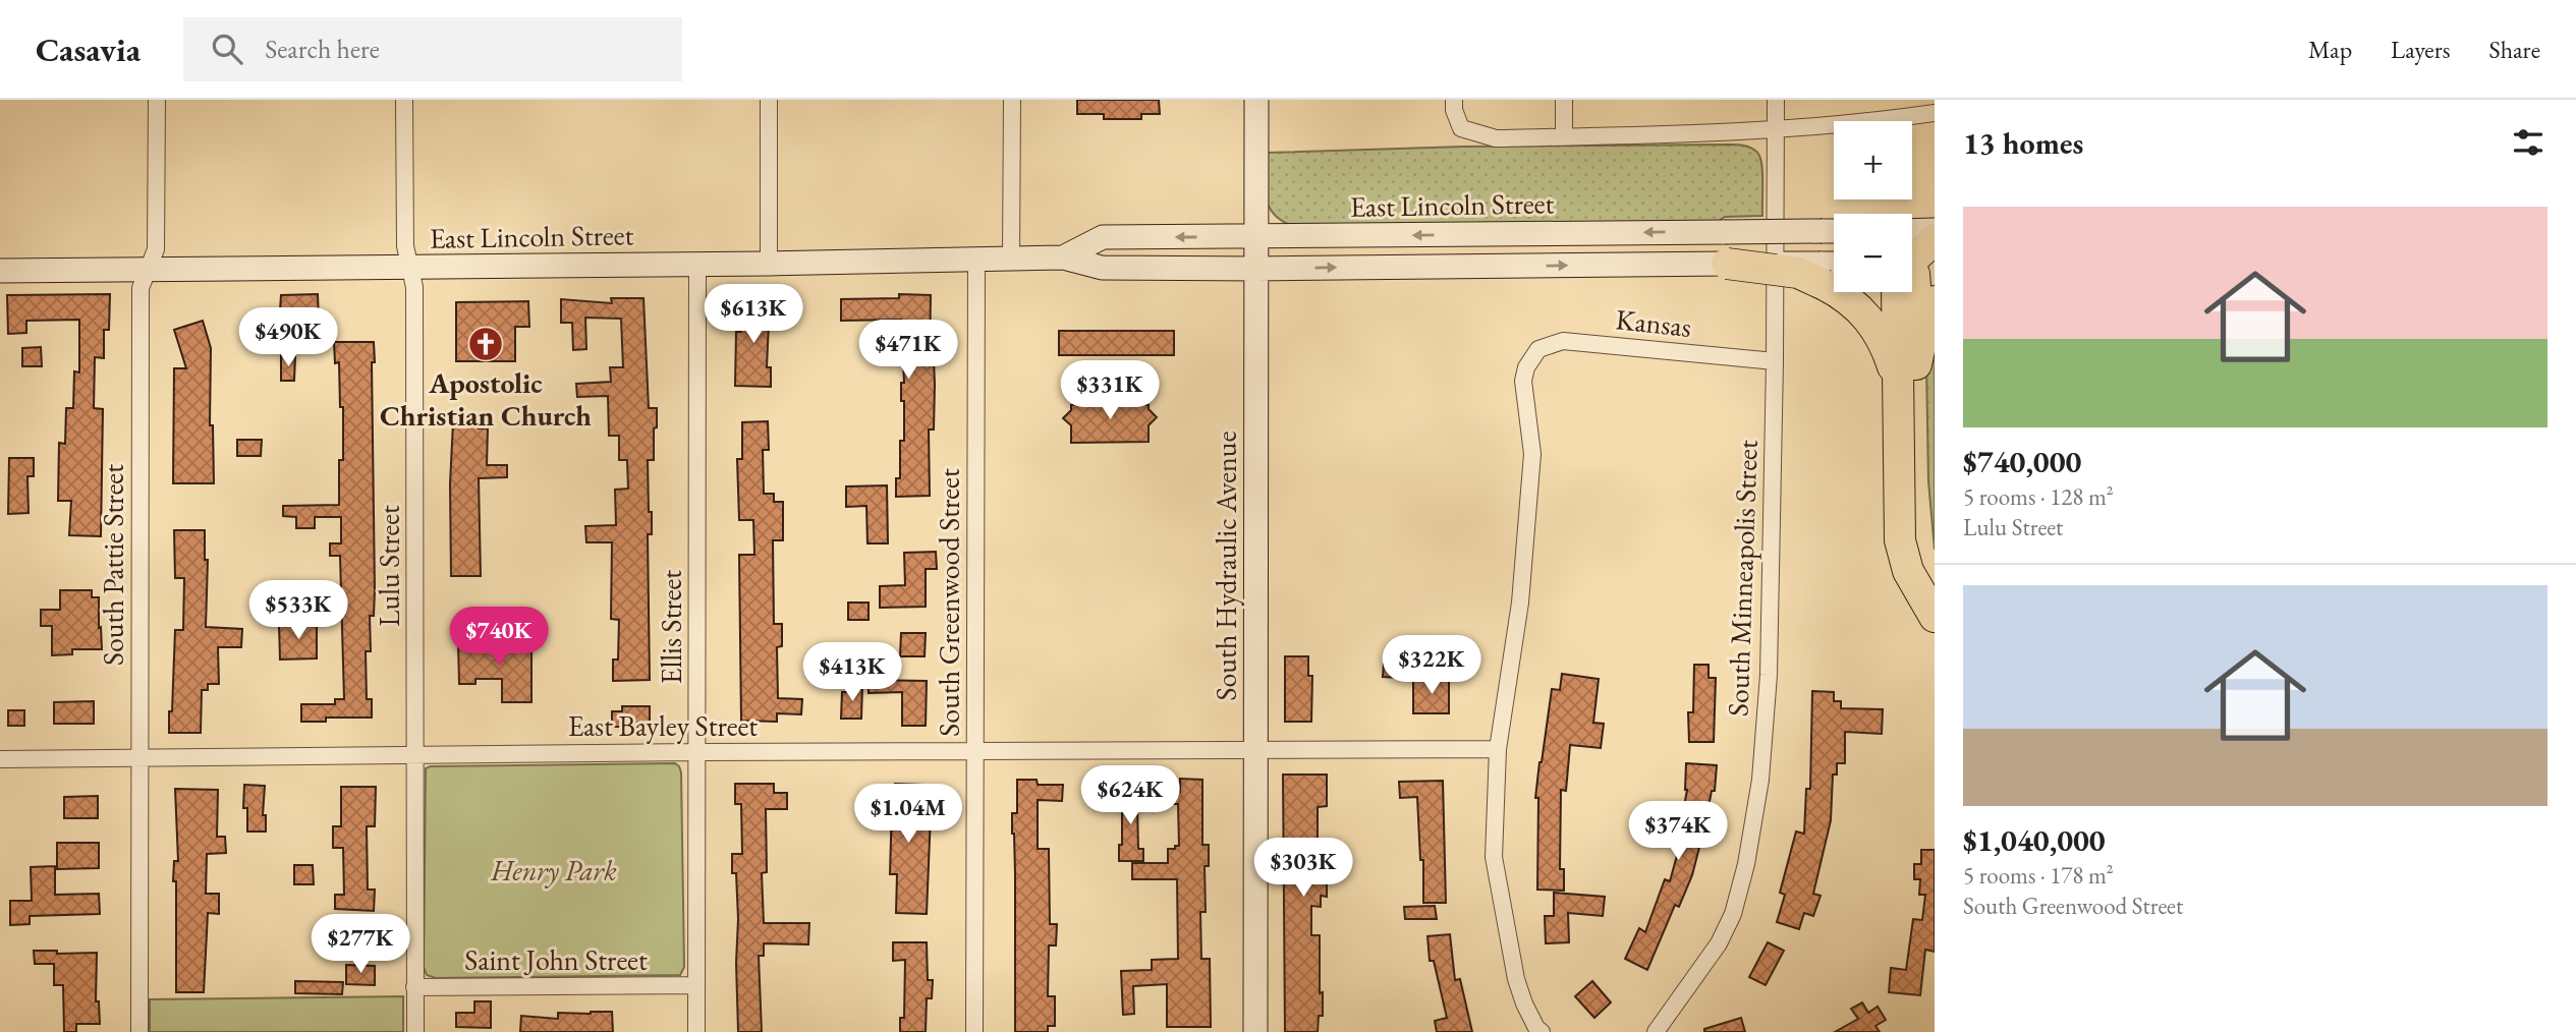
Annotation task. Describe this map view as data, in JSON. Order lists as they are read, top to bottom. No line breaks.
{"streets":{"street":["East Lincoln Street","Kansas","South Pattie Street","Lulu Street","South Hydraulic Avenue","South Minneapolis Street","South Greenwood Street","Ellis Street","East Bayley Street","Saint John Street"]},"crossings":[["East Lincoln Street","South Pattie Street"],["East Lincoln Street","Lulu Street"],["East Lincoln Street","South Hydraulic Avenue"],["East Lincoln Street","South Greenwood Street"],["East Lincoln Street","Ellis Street"],["Kansas","South Minneapolis Street"],["Kansas","East Bayley Street"],["South Pattie Street","East Bayley Street"],["Lulu Street","East Bayley Street"],["Lulu Street","Saint John Street"],["South Hydraulic Avenue","East Bayley Street"],["South Greenwood Street","East Bayley Street"],["Ellis Street","East Bayley Street"],["Ellis Street","Saint John Street"]],"parks":["Henry Park"],"places":{"church":["Apostolic Christian Church"]},"page":{"header":"Casavia","search":"Search here","nav":["Map","Layers","Share"],"heading":"13 homes","map_buttons":["+","−"],"list":[{"name":"$740,000","note":"5 rooms · 128 m² · Lulu Street"},{"name":"$1,040,000","note":"5 rooms · 178 m² · South Greenwood Street"}],"price":["$613K","$490K","$471K","$331K","$533K","$740K","$322K","$413K","$624K","$1.04M","$374K","$303K","$277K"]}}
